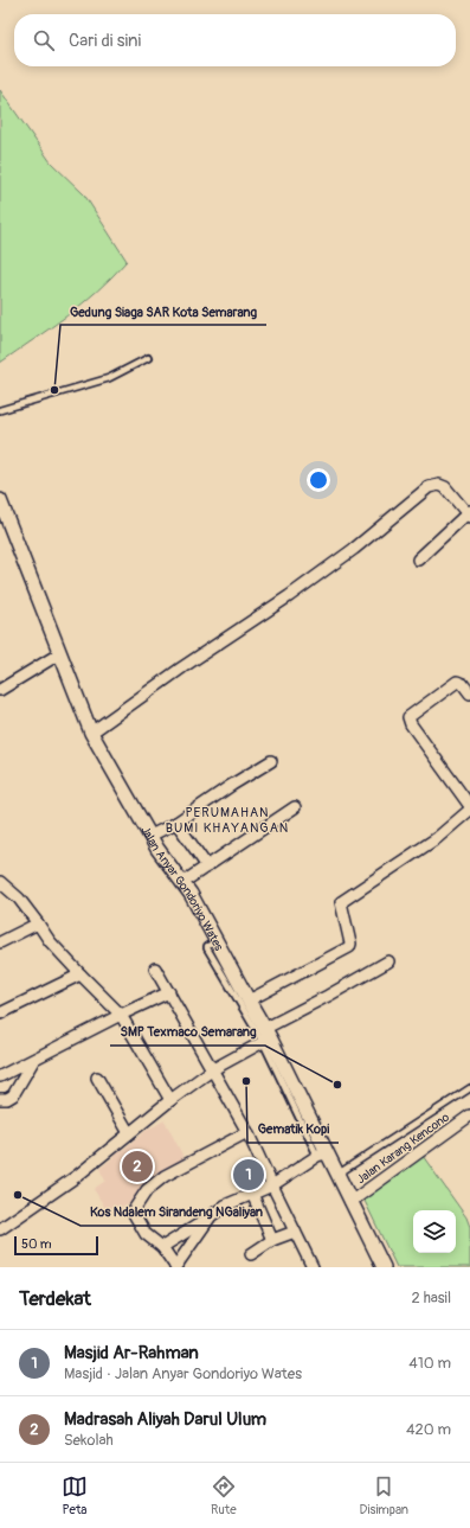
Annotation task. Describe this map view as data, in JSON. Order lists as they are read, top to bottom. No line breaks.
{"streets":{"street":["Jalan Anyar Gondoriyo Wates","Jalan Karang Kencono"]},"crossings":[["Jalan Anyar Gondoriyo Wates","Jalan Karang Kencono"]],"districts":["PERUMAHAN BUMI KHAYANGAN"],"places":["Gedung Siaga SAR Kota Semarang","Gematik Kopi","SMP Texmaco Semarang","Kos Ndalem Sirandeng NGaliyan"],"scale_bar":"50 m","page":{"search":"Cari di sini","pins":["2","1"],"scale":"50 m","heading":["Terdekat","2 hasil"],"list":[{"mark":"1","name":"Masjid Ar-Rahman","note":"Masjid · Jalan Anyar Gondoriyo Wates","value":"410 m"},{"mark":"2","name":"Madrasah Aliyah Darul Ulum","note":"Sekolah","value":"420 m"}],"nav":["Peta","Rute","Disimpan"]}}
